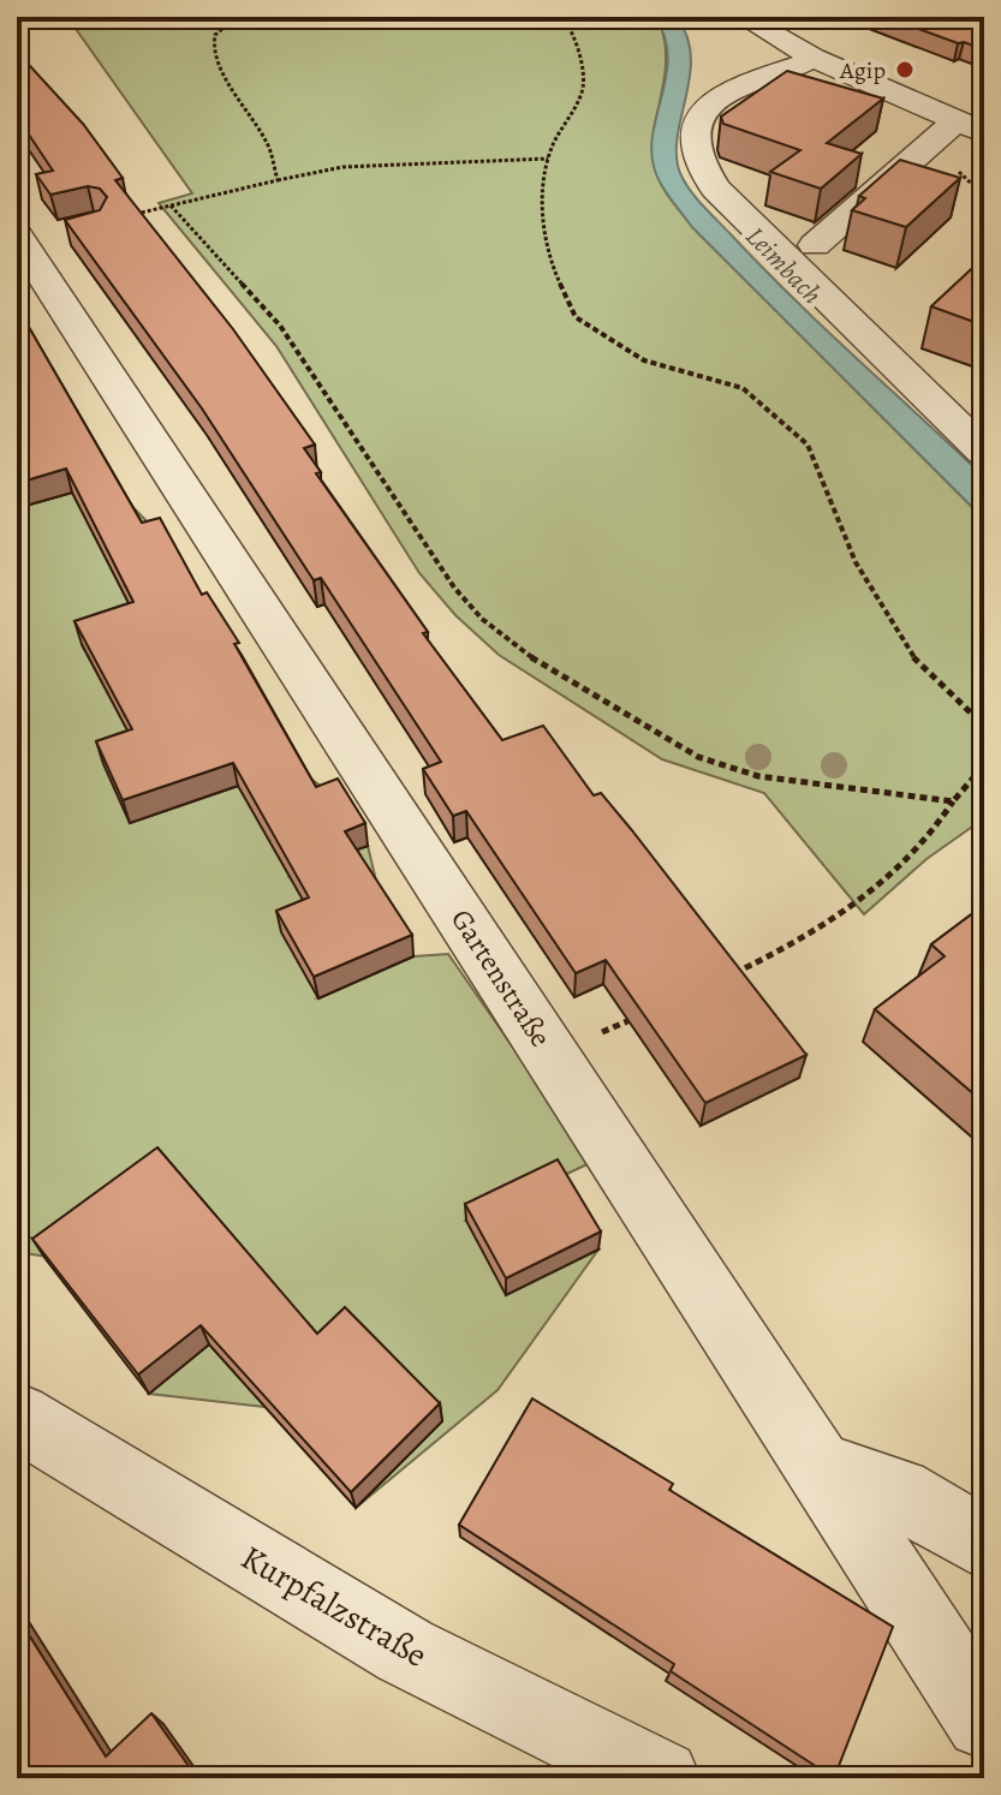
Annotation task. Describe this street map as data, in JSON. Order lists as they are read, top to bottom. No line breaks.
{"streets":{"street":["Gartenstraße","Kurpfalzstraße"]},"water":["Leimbach"],"places":["Agip"]}
